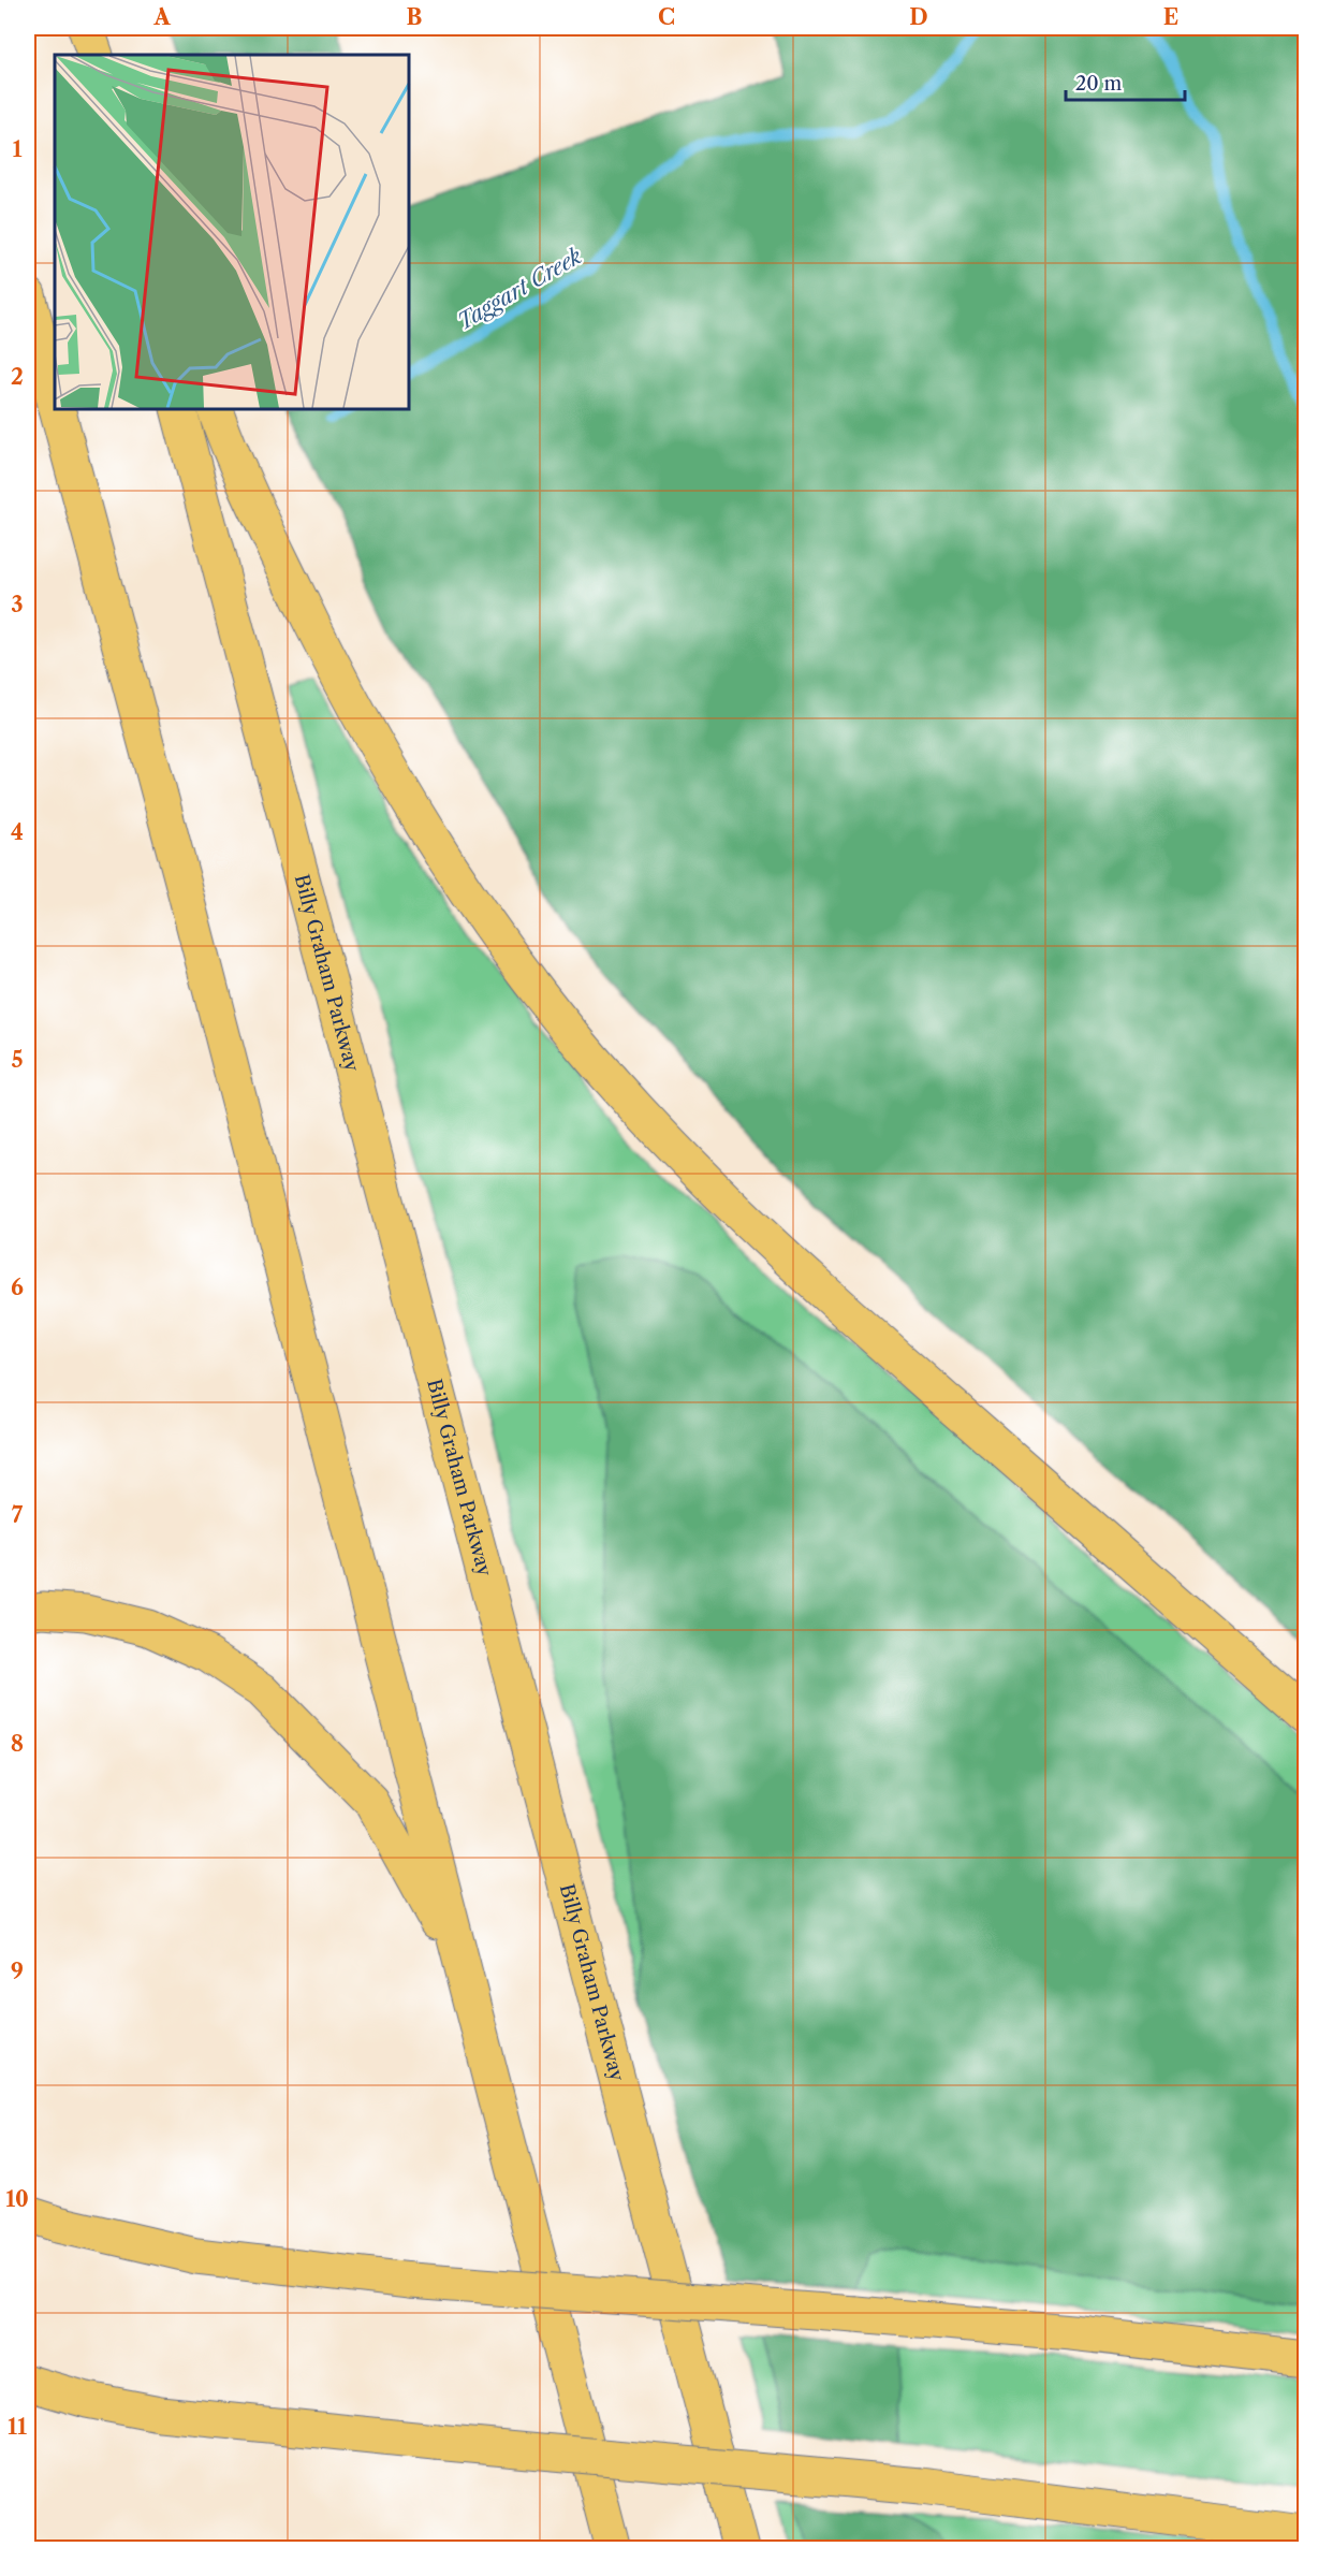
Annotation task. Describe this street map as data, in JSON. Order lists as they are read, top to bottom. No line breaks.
{"streets":{"highway":["Billy Graham Parkway"]},"water":["Taggart Creek"],"scale_bar":"20 m","grid":{"columns":["A","B","C","D","E"],"rows":["1","2","3","4","5","6","7","8","9","10","11"]}}
